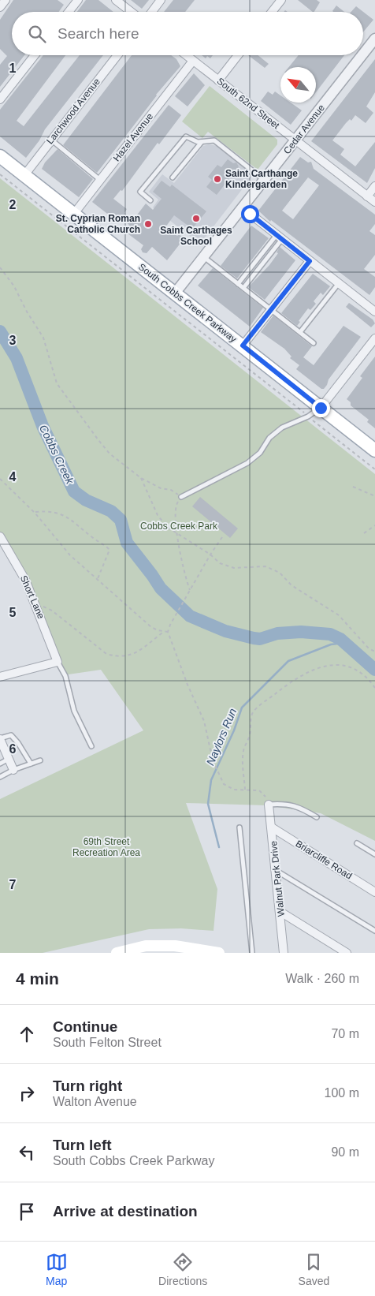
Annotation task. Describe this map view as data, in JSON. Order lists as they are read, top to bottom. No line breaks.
{"streets":{"main road":["South Cobbs Creek Parkway"],"street":["South 62nd Street","Larchwood Avenue","Cedar Avenue","Hazel Avenue","Short Lane","Briarcliffe Road","Walnut Park Drive"]},"crossings":[["South 62nd Street","Cedar Avenue"],["South 62nd Street","Hazel Avenue"],["Larchwood Avenue","South Cobbs Creek Parkway"],["Cedar Avenue","South Cobbs Creek Parkway"],["Hazel Avenue","South Cobbs Creek Parkway"],["Briarcliffe Road","Walnut Park Drive"]],"water":["Cobbs Creek","Naylors Run"],"parks":["Cobbs Creek Park","69th Street Recreation Area"],"places":["Saint Carthange Kindergarden","Saint Carthages School","St. Cyprian Roman Catholic Church"],"north":"top left","page":{"search":"Search here","heading":["4 min","Walk · 260 m"],"list":[["Continue","South Felton Street","70 m"],["Turn right","Walton Avenue","100 m"],["Turn left","South Cobbs Creek Parkway","90 m"],"Arrive at destination"],"nav":["Map","Directions","Saved"]},"grid":{"rows":["1","2","3","4","5","6","7"]}}
